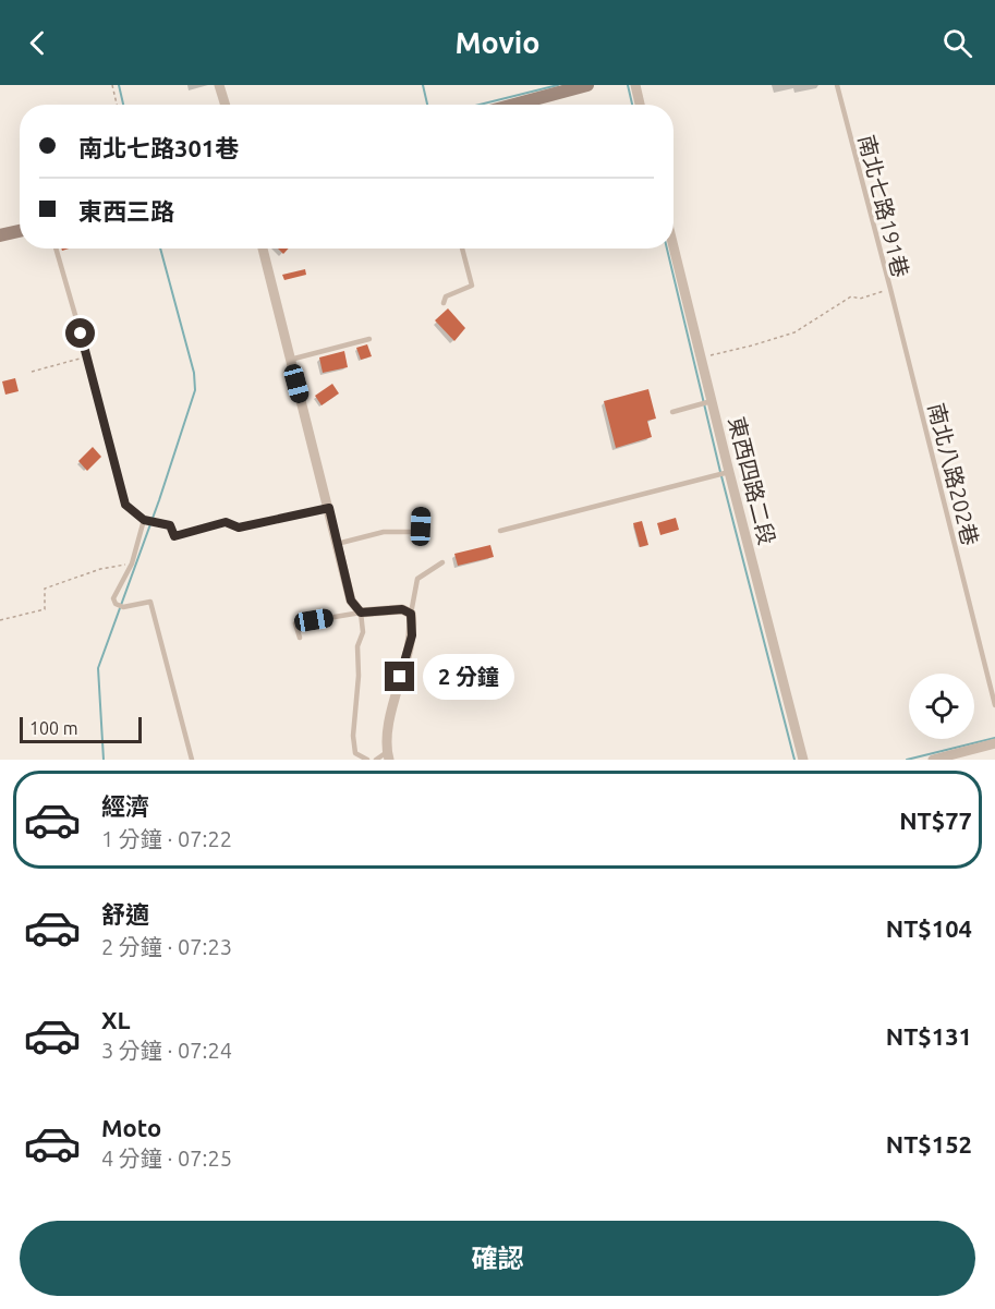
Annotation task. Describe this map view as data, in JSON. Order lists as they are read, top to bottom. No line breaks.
{"streets":{"street":["東西四路二段"],"lane":["南北七路191巷","南北八路202巷"]},"crossings":[["南北七路191巷","南北八路202巷"],["南北七路191巷","東西四路二段"]],"scale_bar":"100 m","page":{"header":"Movio","banner":["南北七路301巷","東西三路"],"bubble":"2 分鐘","scale":"100 m","list":[{"name":"經濟","note":"1 分鐘 · 07:22","value":"NT$77"},{"name":"舒適","note":"2 分鐘 · 07:23","value":"NT$104"},{"name":"XL","note":"3 分鐘 · 07:24","value":"NT$131"},{"name":"Moto","note":"4 分鐘 · 07:25","value":"NT$152"}],"buttons":"確認"}}
